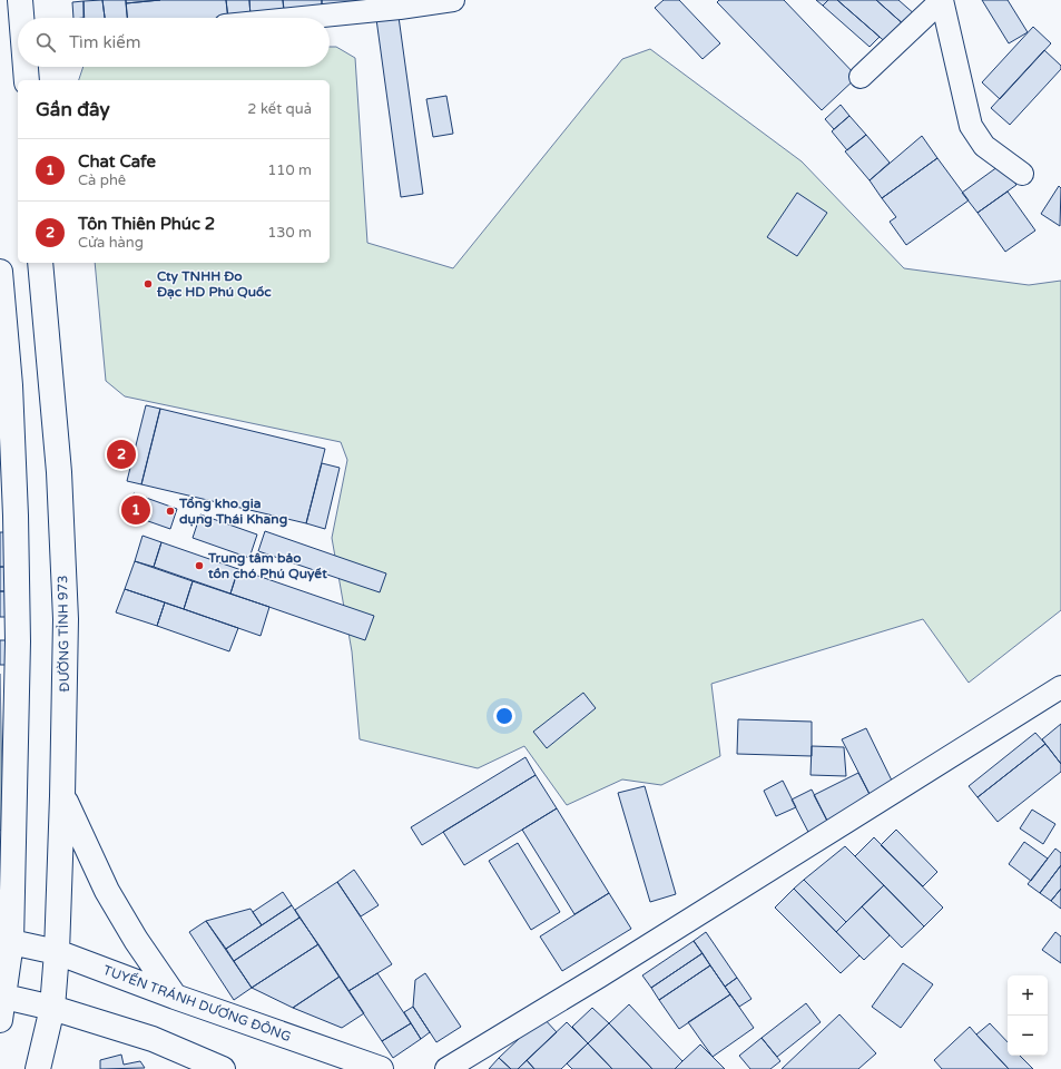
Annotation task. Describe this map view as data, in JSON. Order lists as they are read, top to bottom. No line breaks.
{"streets":{"main road":["ĐƯỜNG TỈNH 973","TUYẾN TRÁNH DƯƠNG ĐÔNG"]},"crossings":[["ĐƯỜNG TỈNH 973","TUYẾN TRÁNH DƯƠNG ĐÔNG"]],"places":["Cty TNHH Đo Đạc HD Phú Quốc","Tổng kho gia dụng Thái Khang","Trung tâm bảo tồn chó Phú Quyết"],"page":{"search":"Tìm kiếm","heading":["Gần đây","2 kết quả"],"list":[{"mark":"1","name":"Chat Cafe","note":"Cà phê","value":"110 m"},{"mark":"2","name":"Tôn Thiên Phúc 2","note":"Cửa hàng","value":"130 m"}],"pins":["2","1"],"map_buttons":["+","−"]}}
